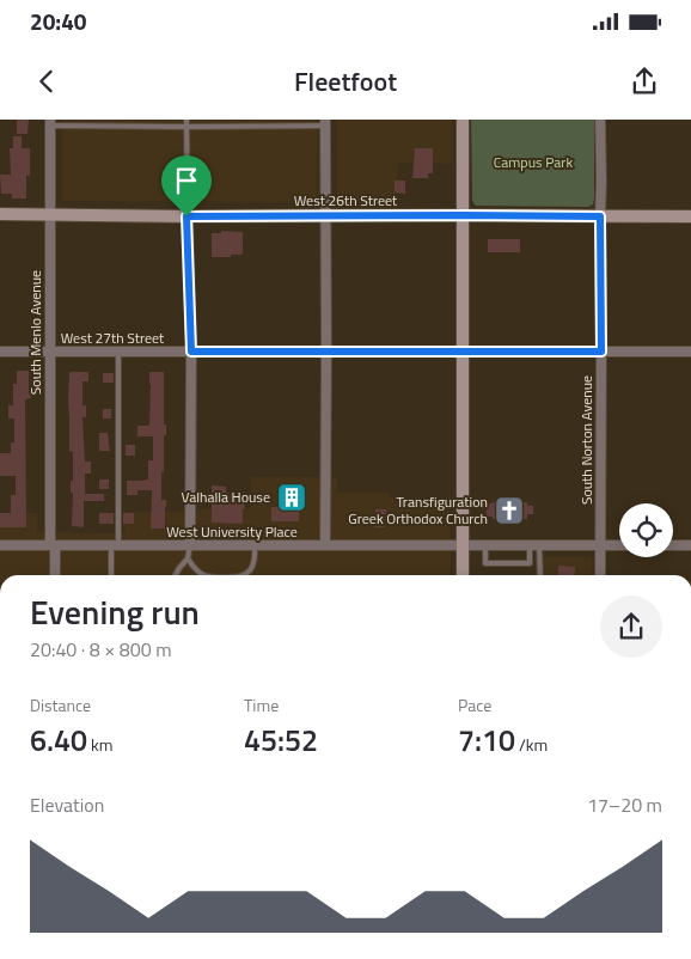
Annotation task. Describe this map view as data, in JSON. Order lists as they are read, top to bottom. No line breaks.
{"streets":{"main road":["West 26th Street"],"street":["South Menlo Avenue","West 27th Street","South Norton Avenue","West University Place"]},"crossings":[["West 26th Street","South Menlo Avenue"],["West 26th Street","South Norton Avenue"],["South Menlo Avenue","West 27th Street"],["South Menlo Avenue","West University Place"],["West 27th Street","South Norton Avenue"],["South Norton Avenue","West University Place"]],"parks":["Campus Park"],"places":{"building":["Valhalla House"],"church":["Transfiguration Greek Orthodox Church"]},"page":{"status":"20:40","header":"Fleetfoot","heading":["Evening run","20:40 · 8 × 800 m"],"stats":[["Distance","6.40 km"],["Time","45:52"],["Pace","7:10 /km"]],"chart":["Elevation","17–20 m"]}}
